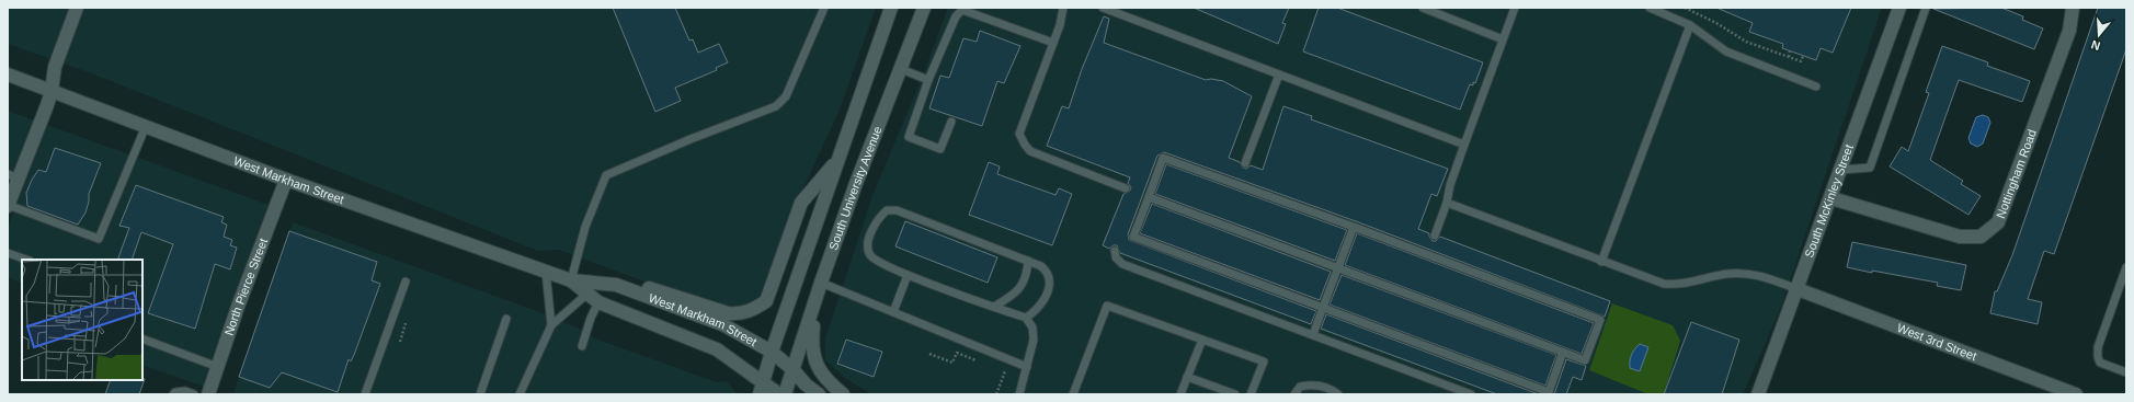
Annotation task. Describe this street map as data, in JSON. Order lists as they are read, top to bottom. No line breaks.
{"streets":{"main road":["Nottingham Road","West Markham Street","South University Avenue","South McKinley Street","North Pierce Street","West 3rd Street"]},"crossings":[["Nottingham Road","South McKinley Street"],["West Markham Street","South University Avenue"],["West Markham Street","North Pierce Street"],["South McKinley Street","West 3rd Street"]],"north":"bottom"}
